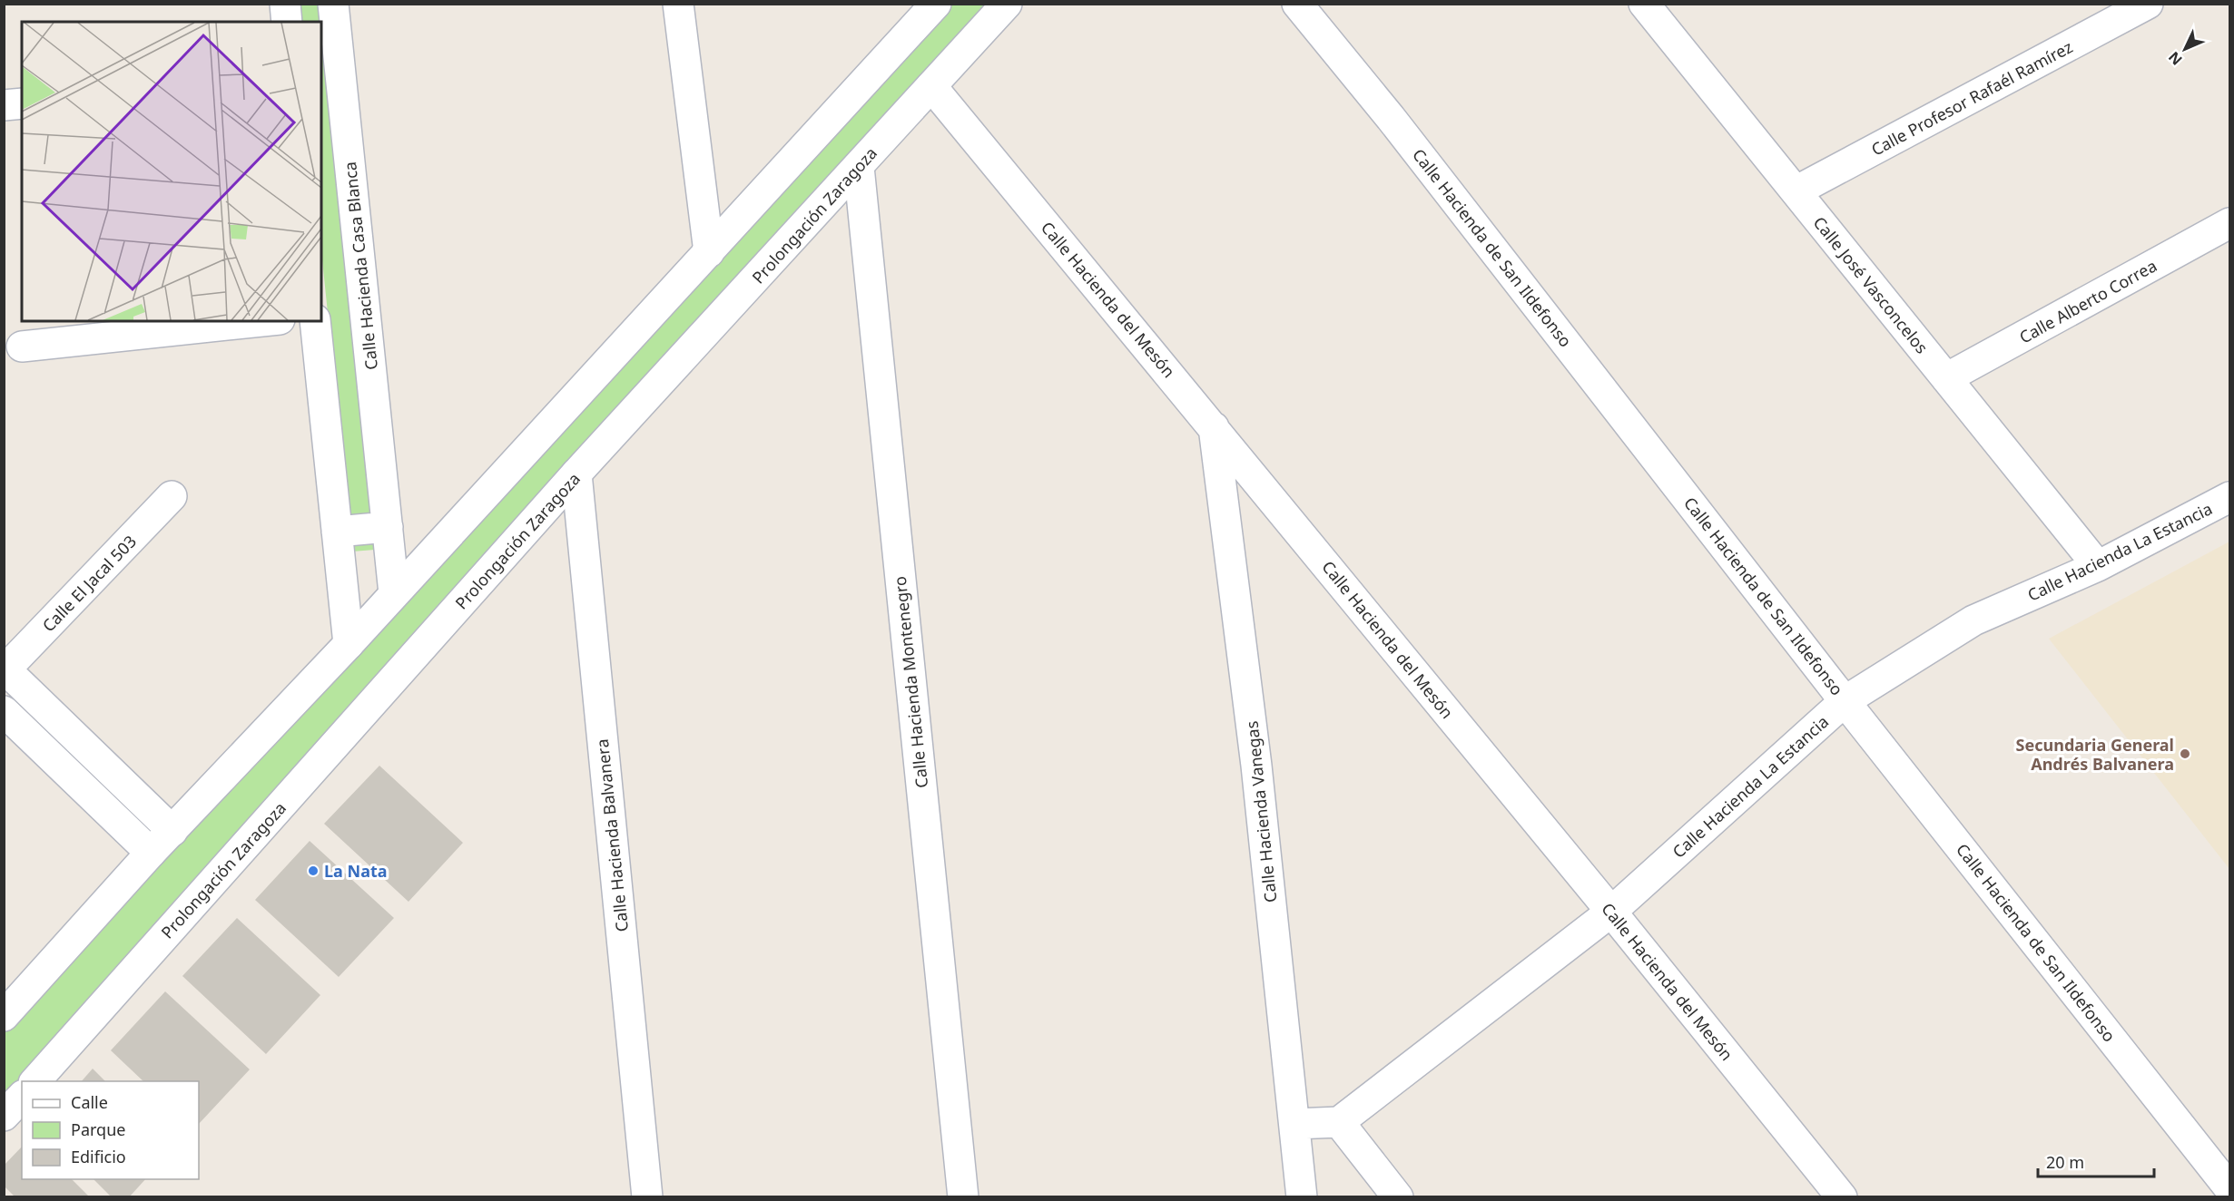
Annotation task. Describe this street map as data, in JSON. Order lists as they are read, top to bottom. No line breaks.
{"streets":{"street":["Calle Profesor Rafaél Ramírez","Prolongación Zaragoza","Calle Hacienda de San Ildefonso","Calle Hacienda Casa Blanca","Calle José Vasconcelos","Calle Hacienda del Mesón","Calle Alberto Correa","Calle Hacienda La Estancia","Calle El Jacal 503","Calle Hacienda Montenegro","Calle Hacienda Vanegas","Calle Hacienda Balvanera"]},"crossings":[["Calle Profesor Rafaél Ramírez","Calle José Vasconcelos"],["Prolongación Zaragoza","Calle Hacienda del Mesón"],["Prolongación Zaragoza","Calle Hacienda Montenegro"],["Prolongación Zaragoza","Calle Hacienda Balvanera"],["Calle Hacienda de San Ildefonso","Calle Hacienda La Estancia"],["Calle José Vasconcelos","Calle Alberto Correa"],["Calle José Vasconcelos","Calle Hacienda La Estancia"],["Calle Hacienda del Mesón","Calle Hacienda La Estancia"],["Calle Hacienda del Mesón","Calle Hacienda Vanegas"]],"places":["Secundaria General Andrés Balvanera","La Nata"],"legend":["Calle","Parque","Edificio"],"scale_bar":"20 m","north":"bottom left"}
